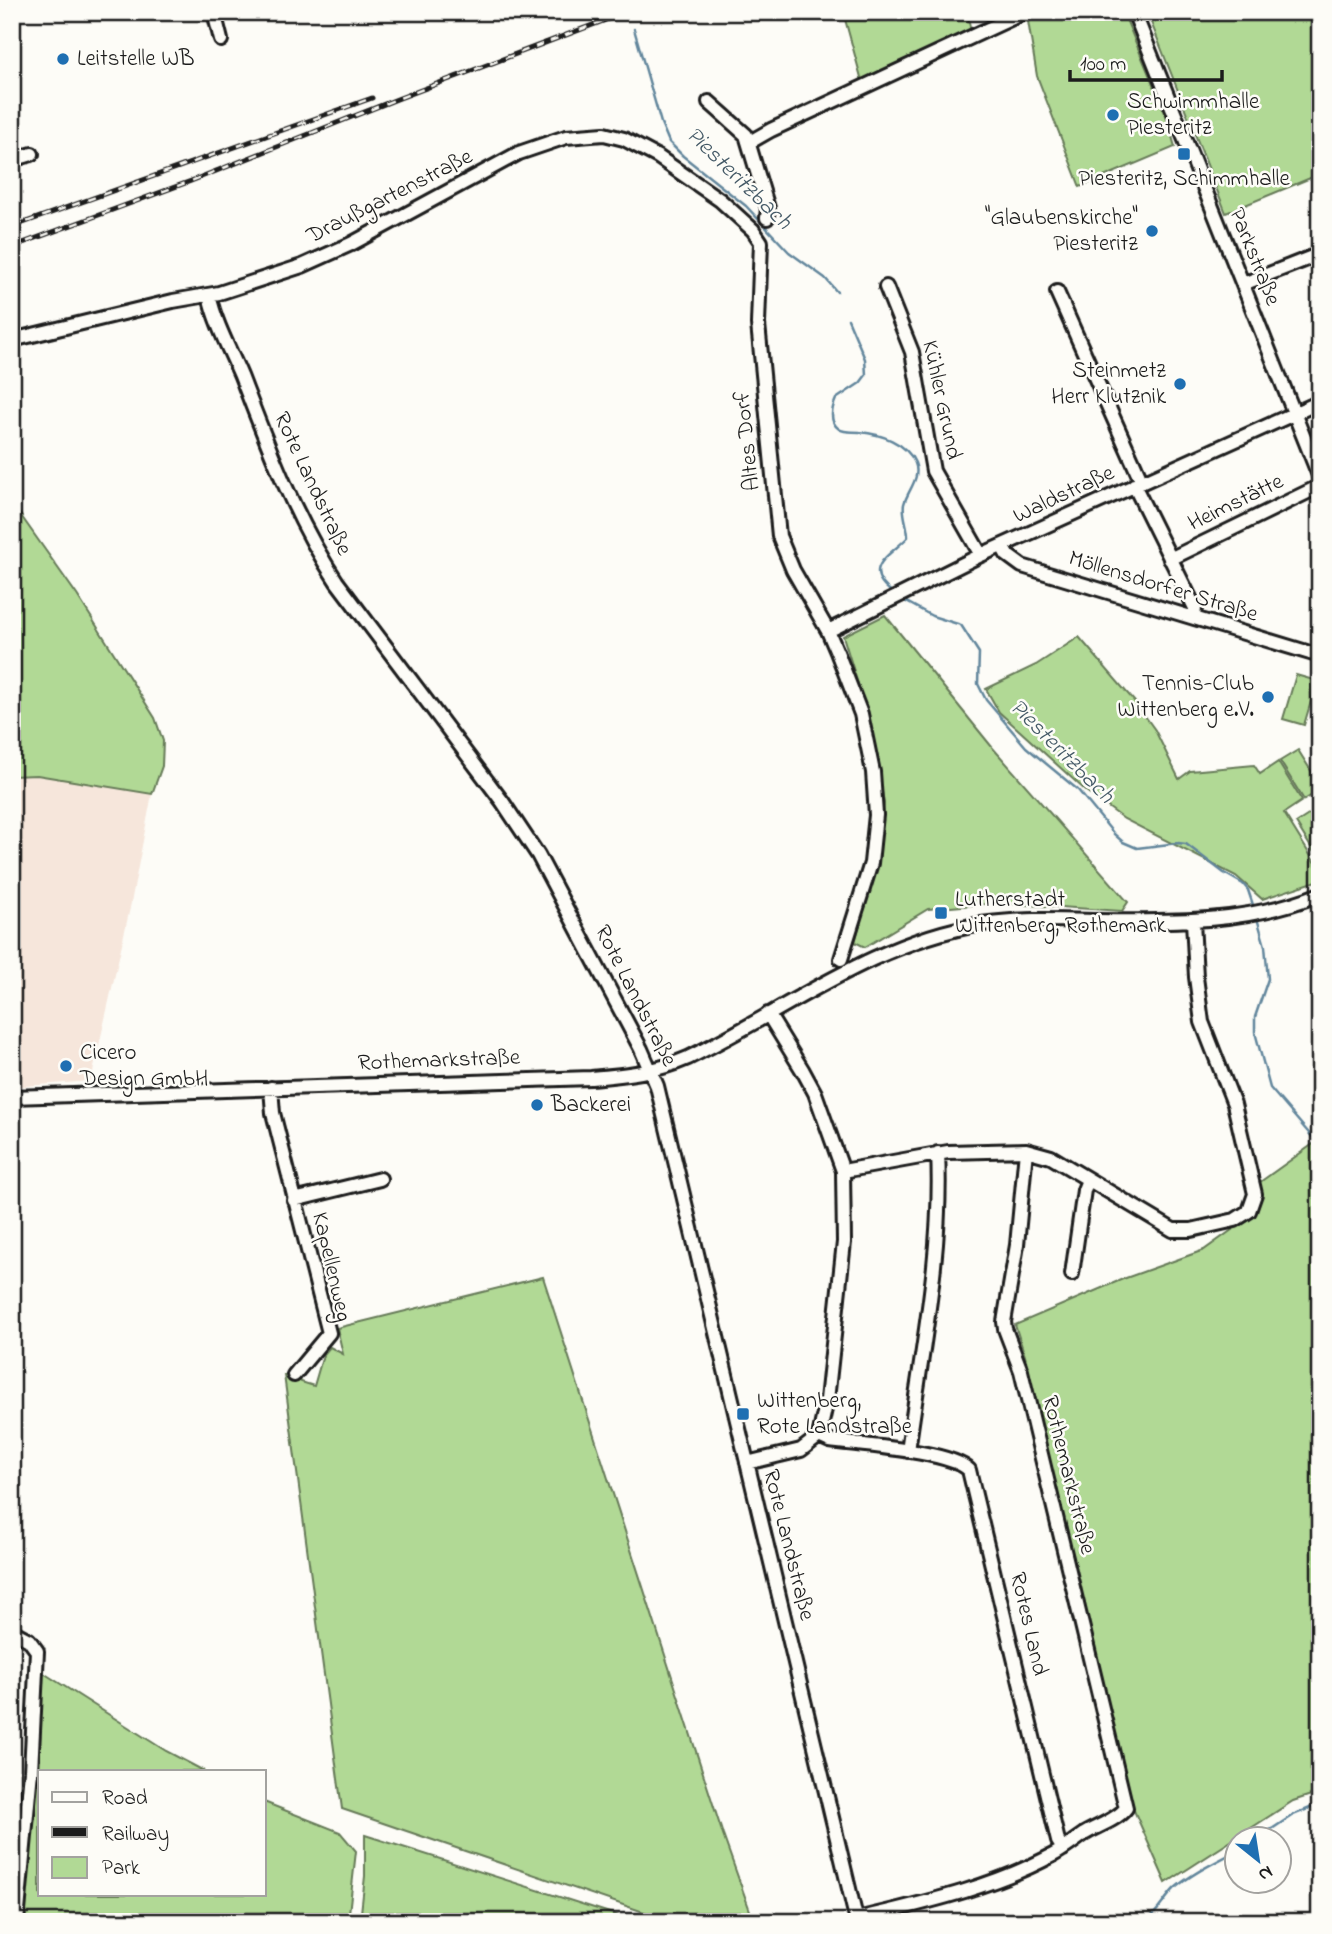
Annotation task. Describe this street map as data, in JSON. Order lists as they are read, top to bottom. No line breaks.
{"streets":{"street":["Draußgartenstraße","Parkstraße","Kühler Grund","Altes Dorf","Rote Landstraße","Waldstraße","Heimstätte","Möllensdorfer Straße","Rothemarkstraße","Kapellenweg","Rotes Land"]},"crossings":[["Draußgartenstraße","Altes Dorf"],["Draußgartenstraße","Rote Landstraße"],["Parkstraße","Waldstraße"],["Kühler Grund","Waldstraße"],["Altes Dorf","Waldstraße"],["Rote Landstraße","Rothemarkstraße"],["Waldstraße","Heimstätte"],["Waldstraße","Möllensdorfer Straße"],["Heimstätte","Möllensdorfer Straße"],["Rothemarkstraße","Kapellenweg"],["Rothemarkstraße","Rotes Land"]],"water":["Piesteritzbach"],"places":{"other":["Leitstelle WB","Schwimmhalle Piesteritz","\"Glaubenskirche\" Piesteritz","Steinmetz Herr Klutznik","Tennis-Club Wittenberg e.V.","Cicero Design GmbH","Backerei"],"transit":["Piesteritz, Schimmhalle","Lutherstadt Wittenberg, Rothemark","Wittenberg, Rote Landstraße"]},"legend":["Road","Railway","Park"],"scale_bar":"100 m","north":"bottom right"}
